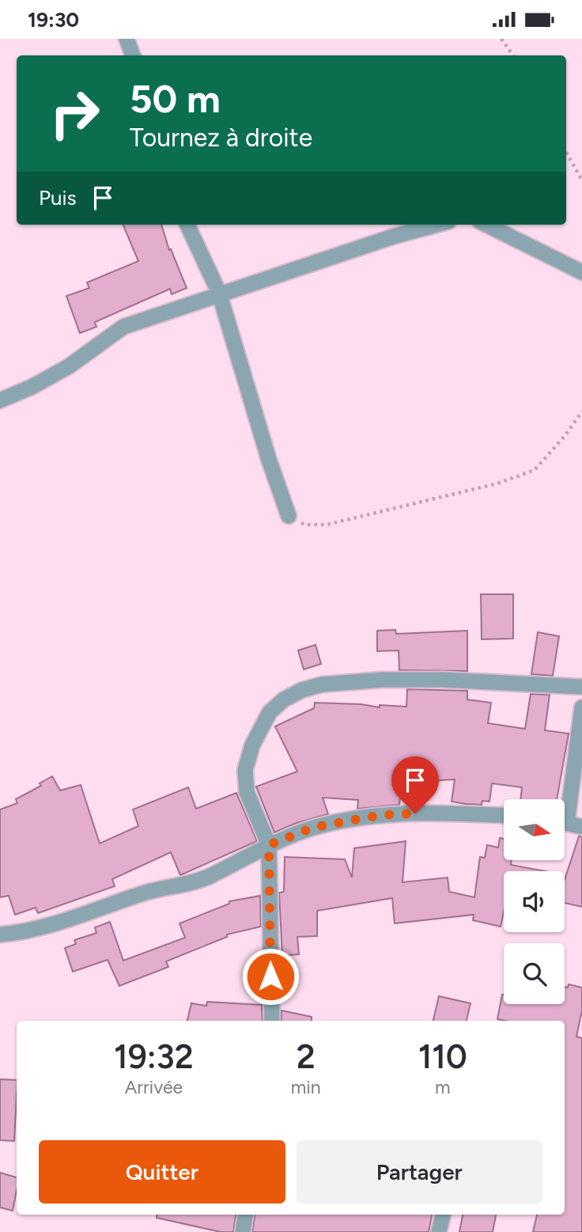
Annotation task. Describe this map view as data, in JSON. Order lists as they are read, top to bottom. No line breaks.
{"north":"right","page":{"status":"19:30","turn":["50 m","Tournez à droite"],"then":"Puis","eta":["19:32","Arrivée","2","min","110","m"],"buttons":["Quitter","Partager"]}}
